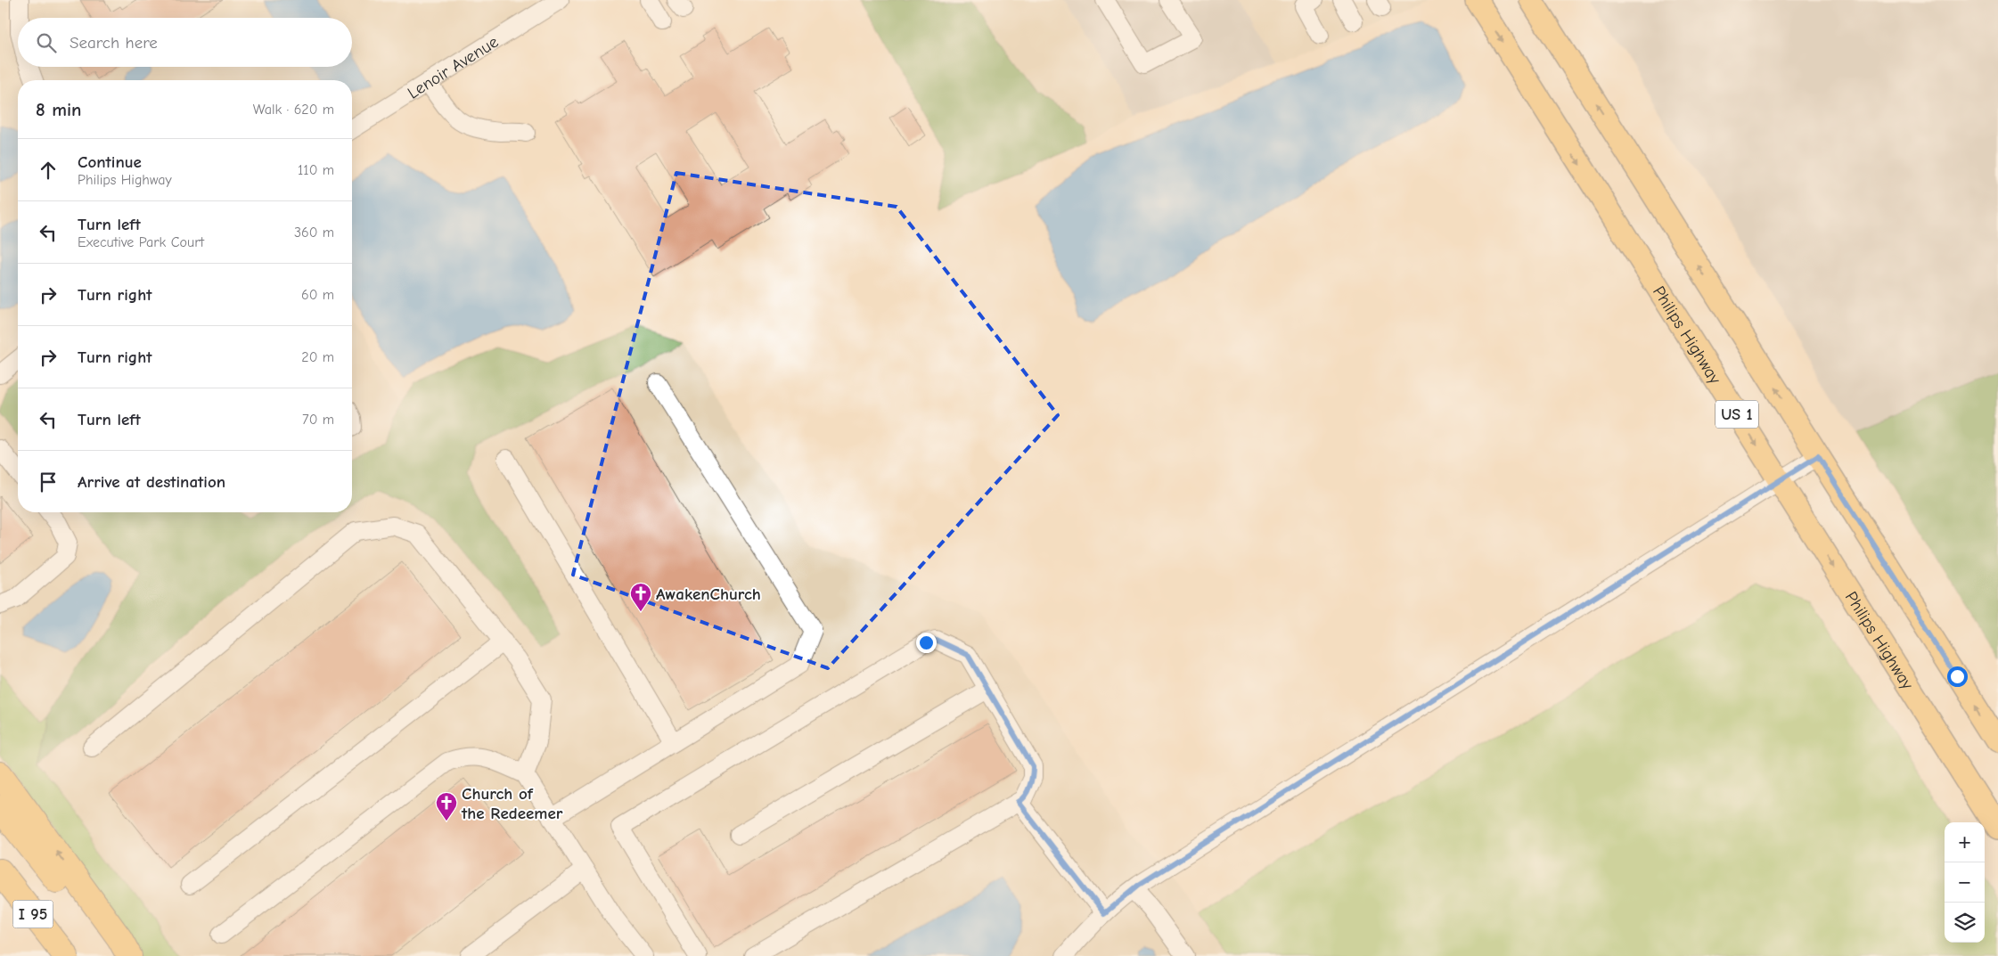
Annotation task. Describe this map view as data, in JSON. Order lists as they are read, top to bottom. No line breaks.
{"streets":{"highway":["I 95"],"main road":["Philips Highway","US 1"],"street":["Lenoir Avenue"]},"places":{"church":["AwakenChurch","Church of the Redeemer"]},"page":{"search":"Search here","heading":["8 min","Walk · 620 m"],"list":[["Continue","Philips Highway","110 m"],["Turn left","Executive Park Court","360 m"],["Turn right","60 m"],["Turn right","20 m"],["Turn left","70 m"],"Arrive at destination"],"map_buttons":["+","−"]}}
